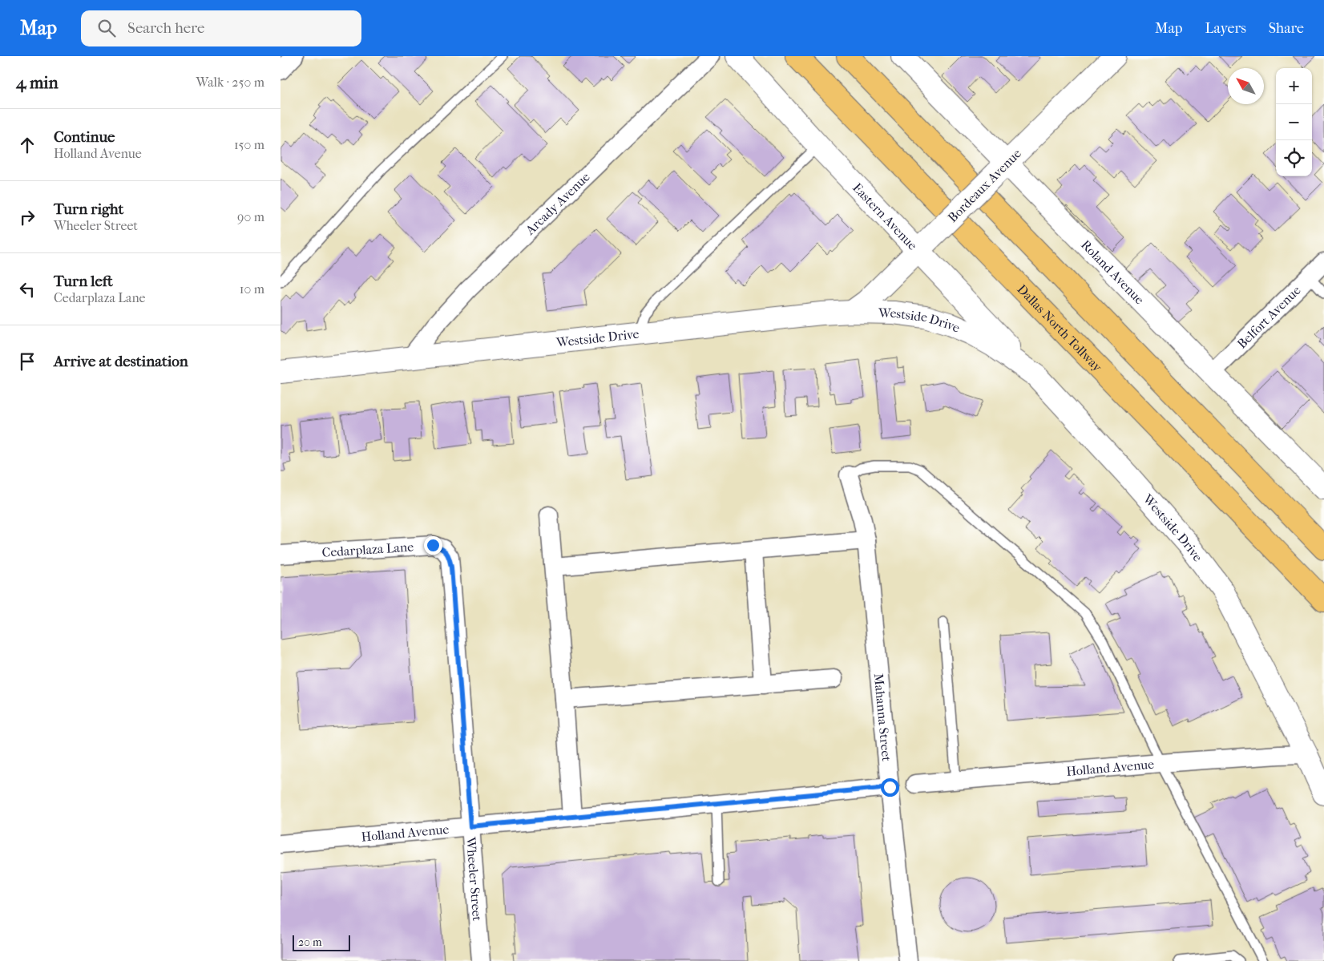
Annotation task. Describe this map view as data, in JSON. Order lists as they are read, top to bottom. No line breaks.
{"streets":{"highway":["Dallas North Tollway"],"street":["Bordeaux Avenue","Arcady Avenue","Eastern Avenue","Roland Avenue","Belfort Avenue","Westside Drive","Cedarplaza Lane","Mahanna Street","Holland Avenue","Wheeler Street"]},"crossings":[["Bordeaux Avenue","Eastern Avenue"],["Bordeaux Avenue","Roland Avenue"],["Bordeaux Avenue","Westside Drive"],["Arcady Avenue","Westside Drive"],["Eastern Avenue","Westside Drive"],["Roland Avenue","Belfort Avenue"],["Westside Drive","Holland Avenue"],["Cedarplaza Lane","Wheeler Street"],["Mahanna Street","Holland Avenue"],["Holland Avenue","Wheeler Street"]],"scale_bar":"20 m","north":"top left","page":{"header":"Map","search":"Search here","nav":["Map","Layers","Share"],"heading":["4 min","Walk · 250 m"],"map_buttons":["+","−"],"list":[["Continue","Holland Avenue","150 m"],["Turn right","Wheeler Street","90 m"],["Turn left","Cedarplaza Lane","10 m"],"Arrive at destination"],"scale":"20 m"}}
